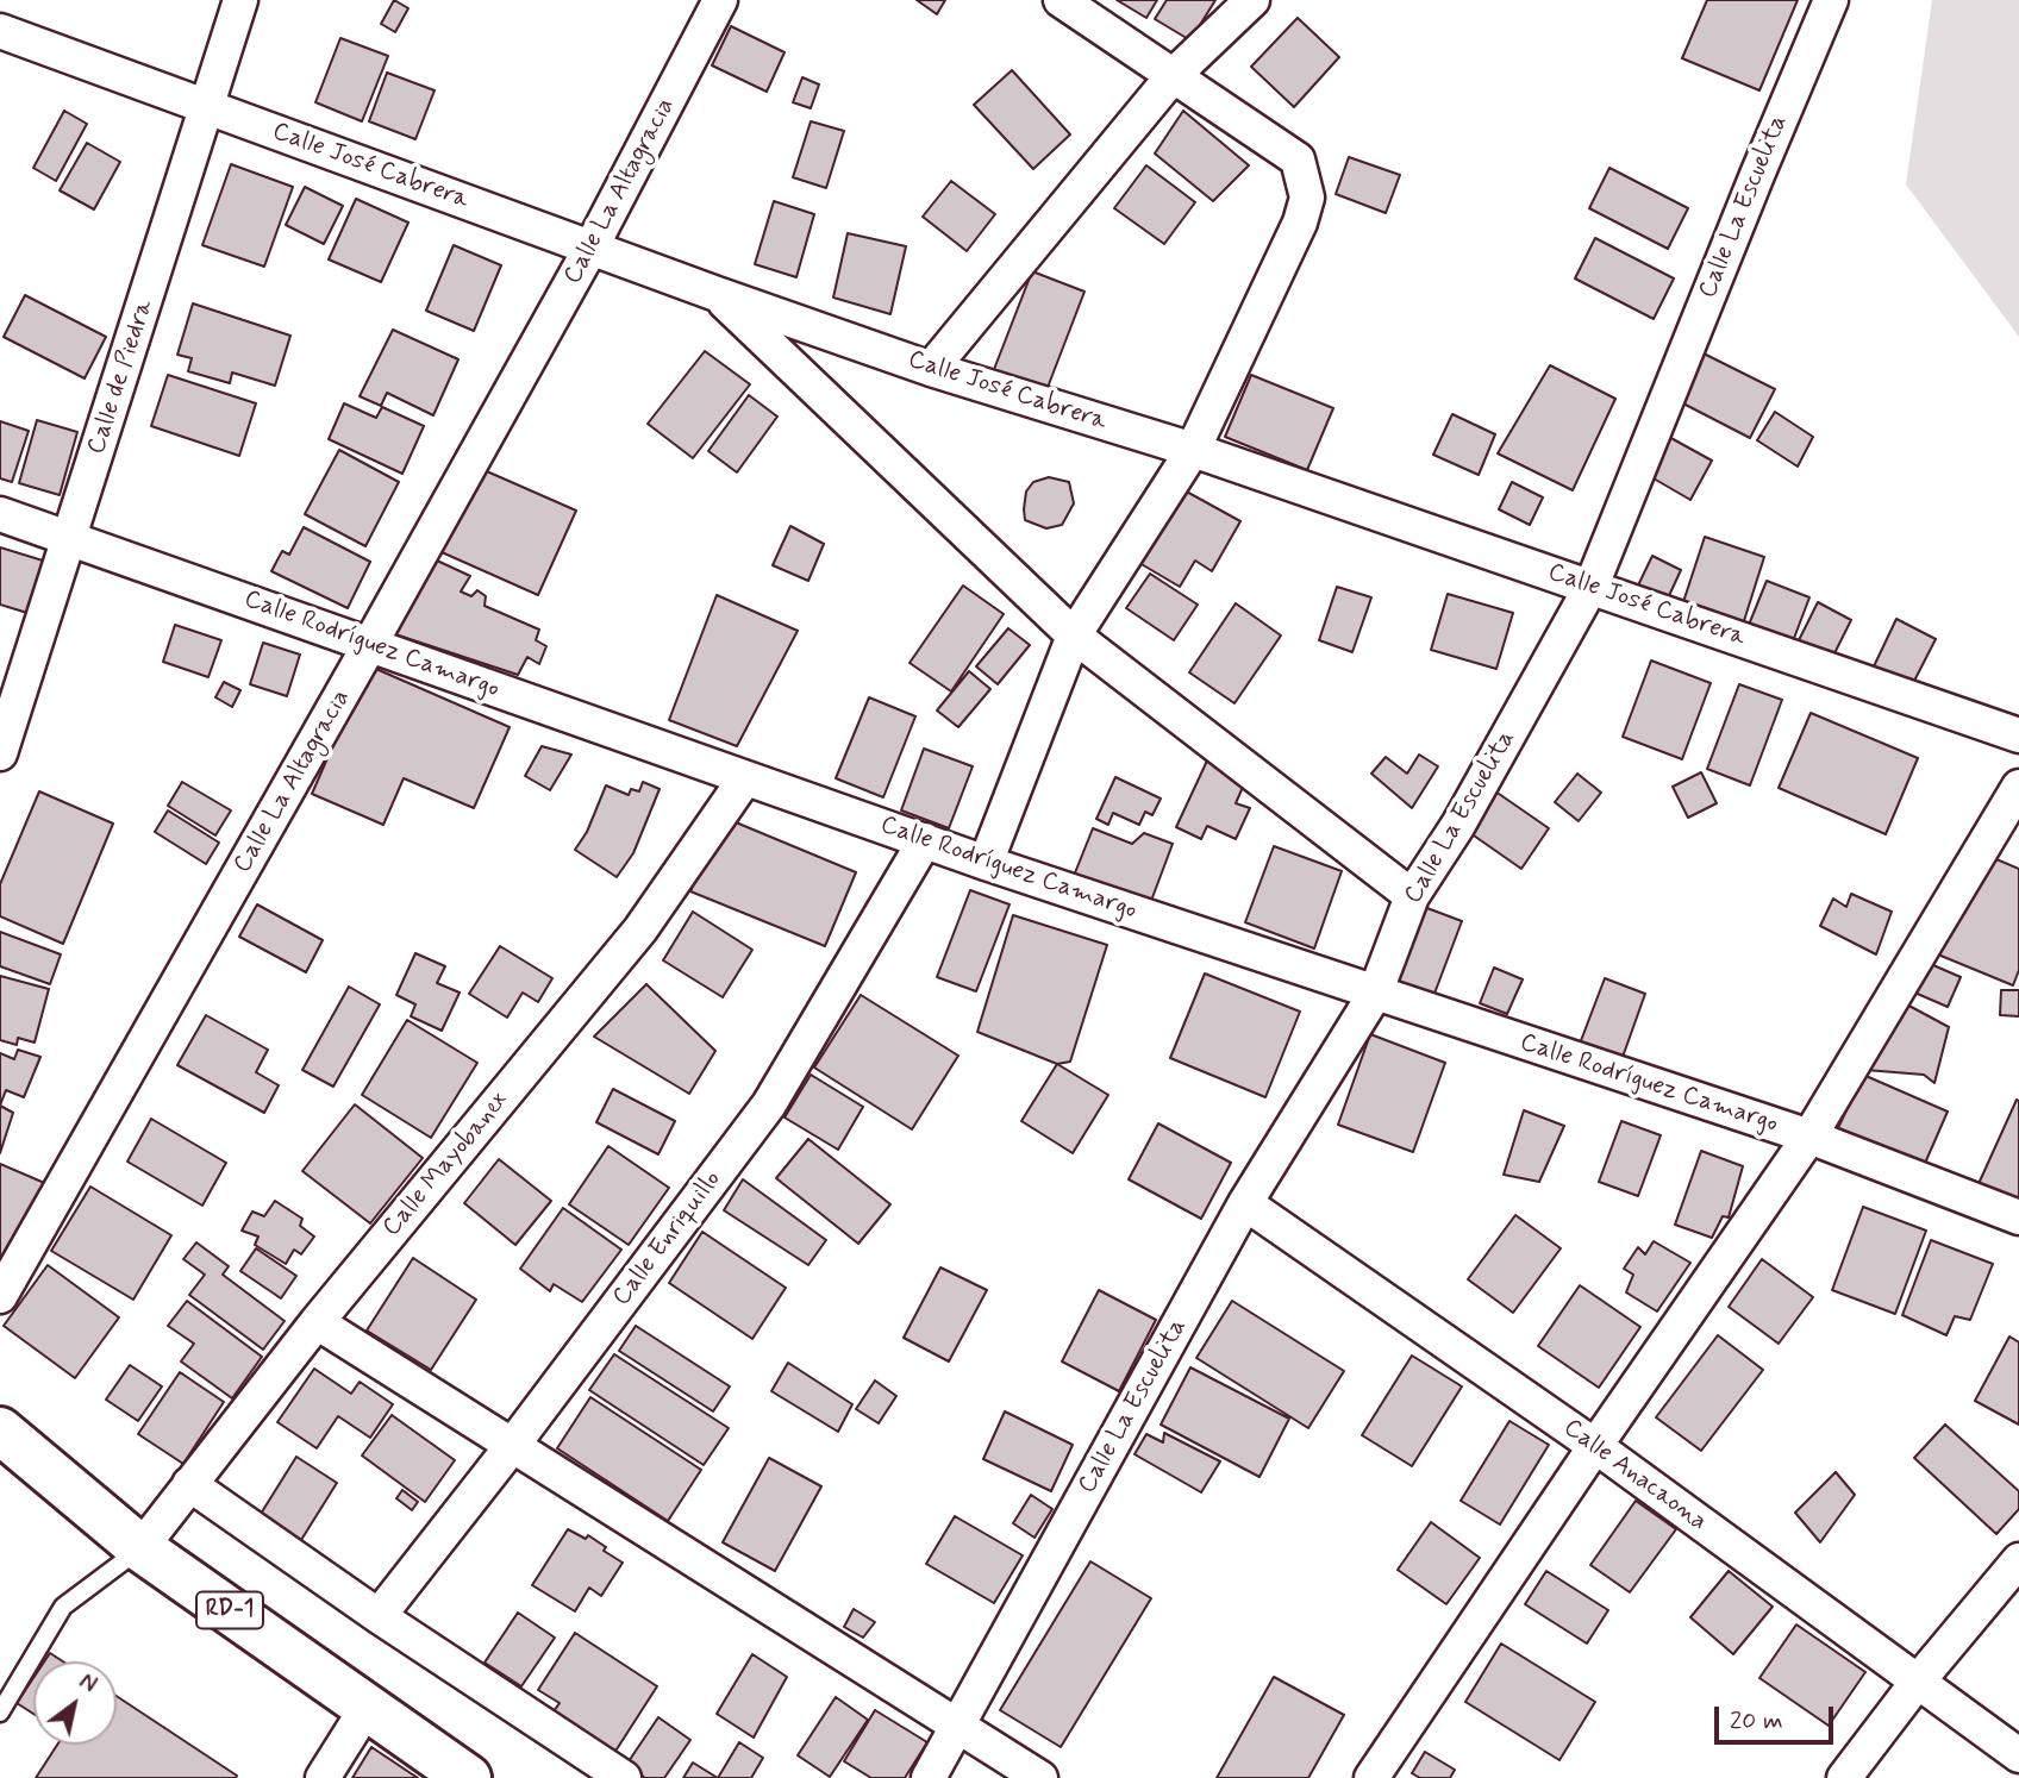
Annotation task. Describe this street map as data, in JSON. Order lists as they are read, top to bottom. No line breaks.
{"streets":{"main road":["RD-1"],"street":["Calle José Cabrera","Calle La Altagracia","Calle La Escuelita","Calle de Piedra","Calle Rodríguez Camargo","Calle Mayobanex","Calle Enriquillo","Calle Anacaona"]},"crossings":[["Calle José Cabrera","Calle La Altagracia"],["Calle José Cabrera","Calle La Escuelita"],["Calle José Cabrera","Calle de Piedra"],["Calle La Altagracia","Calle Rodríguez Camargo"],["Calle La Escuelita","Calle Rodríguez Camargo"],["Calle La Escuelita","Calle Anacaona"],["Calle de Piedra","Calle Rodríguez Camargo"],["Calle Rodríguez Camargo","Calle Mayobanex"],["Calle Rodríguez Camargo","Calle Enriquillo"],["Calle Mayobanex","RD-1"]],"scale_bar":"20 m","north":"top right"}
